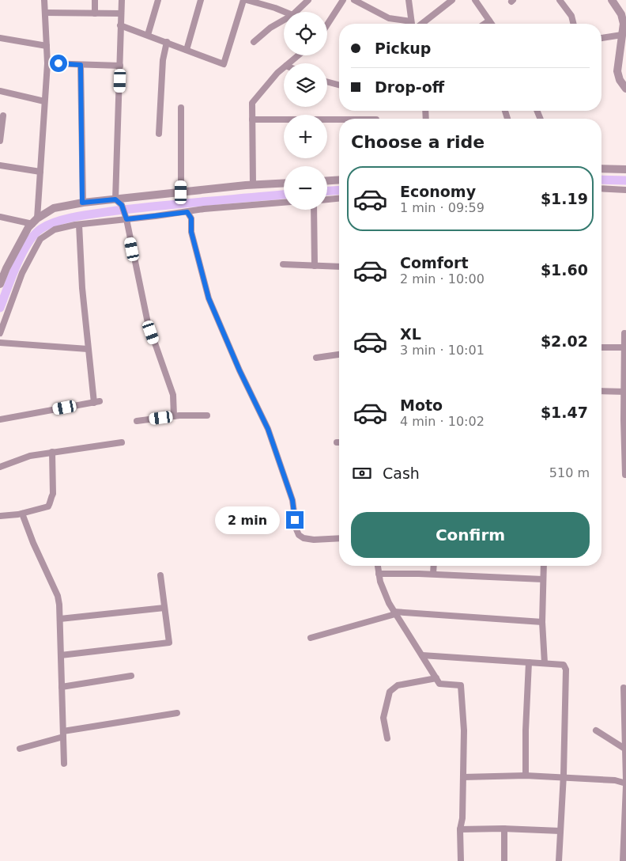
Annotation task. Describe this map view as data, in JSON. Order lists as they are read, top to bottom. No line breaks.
{"page":{"map_buttons":["+","−"],"banner":["Pickup","Drop-off"],"heading":"Choose a ride","list":[{"name":"Economy","note":"1 min · 09:59","value":"$1.19"},{"name":"Comfort","note":"2 min · 10:00","value":"$1.60"},{"name":"XL","note":"3 min · 10:01","value":"$2.02"},{"name":"Moto","note":"4 min · 10:02","value":"$1.47"}],"pay":["Cash","510 m"],"buttons":"Confirm","bubble":"2 min"}}
